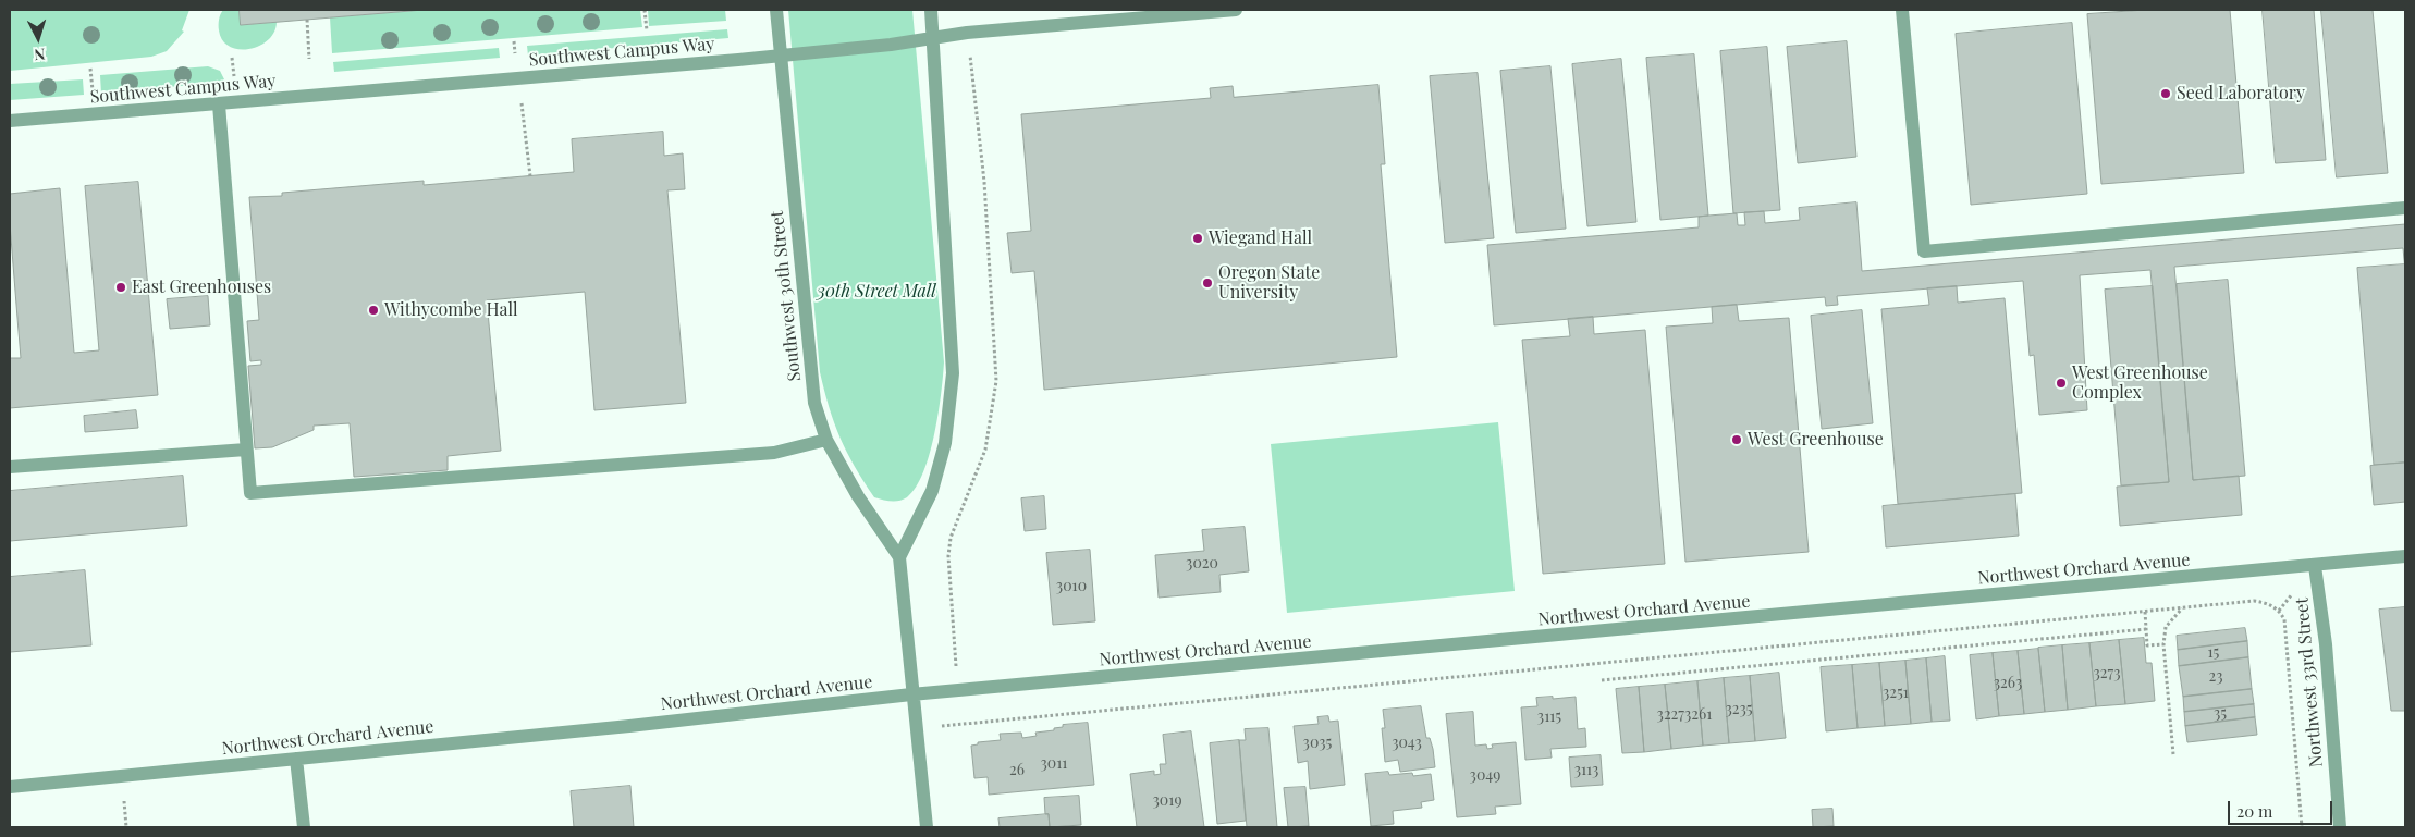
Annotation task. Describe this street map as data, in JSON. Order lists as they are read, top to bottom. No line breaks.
{"streets":{"street":["Southwest Campus Way","Southwest 30th Street","Northwest Orchard Avenue","Northwest 33rd Street"]},"crossings":[["Southwest Campus Way","Southwest 30th Street"],["Southwest 30th Street","Northwest Orchard Avenue"],["Northwest Orchard Avenue","Northwest 33rd Street"]],"parks":["30th Street Mall"],"places":["Seed Laboratory","Wiegand Hall","Oregon State University","East Greenhouses","Withycombe Hall","West Greenhouse Complex","West Greenhouse"],"house_numbers":["3020","3010","15","3273","23","3263","3251","3235","35","32273261","3115","3035","3043","3011","26","3113","3049","3019"],"scale_bar":"20 m","north":"bottom"}
